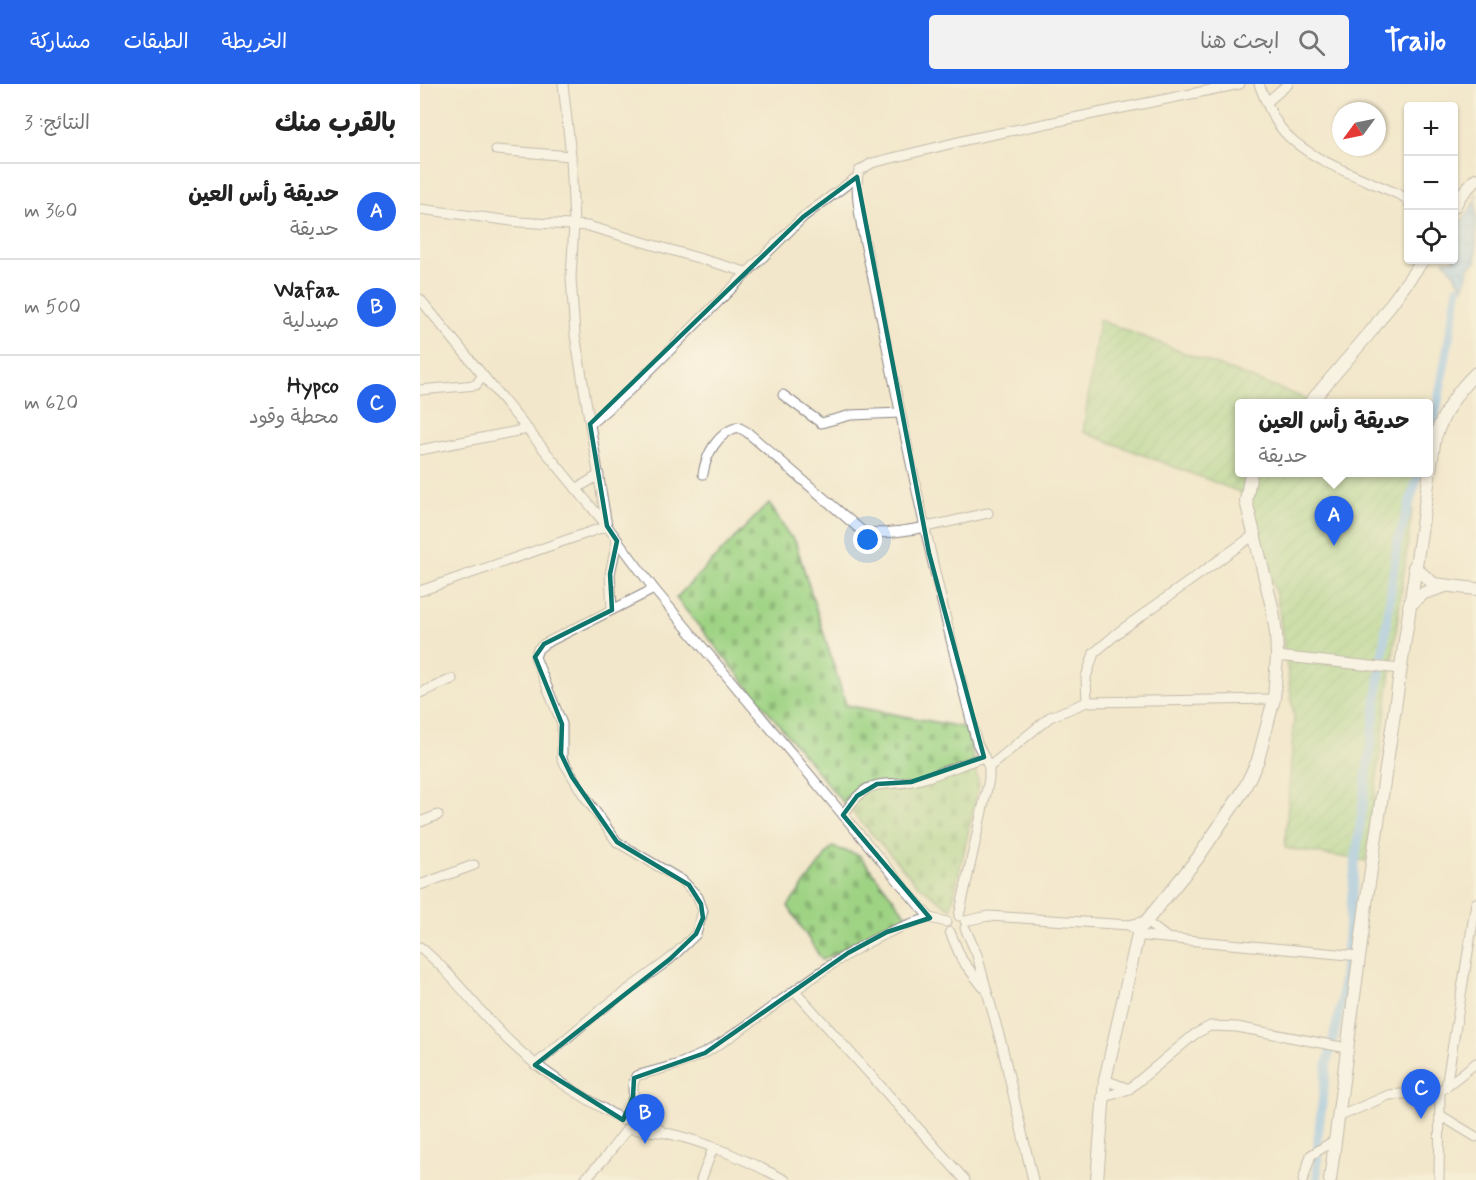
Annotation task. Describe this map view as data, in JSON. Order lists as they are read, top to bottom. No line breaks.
{"north":"bottom left","page":{"header":"Trailo","search":"ابحث هنا","nav":["الخريطة","الطبقات","مشاركة"],"heading":["بالقرب منك","النتائج: 3"],"map_buttons":["+","−"],"list":[{"mark":"A","name":"حديقة رأس العين","note":"حديقة","value":"360 m"},{"mark":"B","name":"Wafaa","note":"صيدلية","value":"500 m"},{"mark":"C","name":"Hypco","note":"محطة وقود","value":"620 m"}],"popup":["حديقة رأس العين","حديقة"],"pins":["A","C","B"]}}
